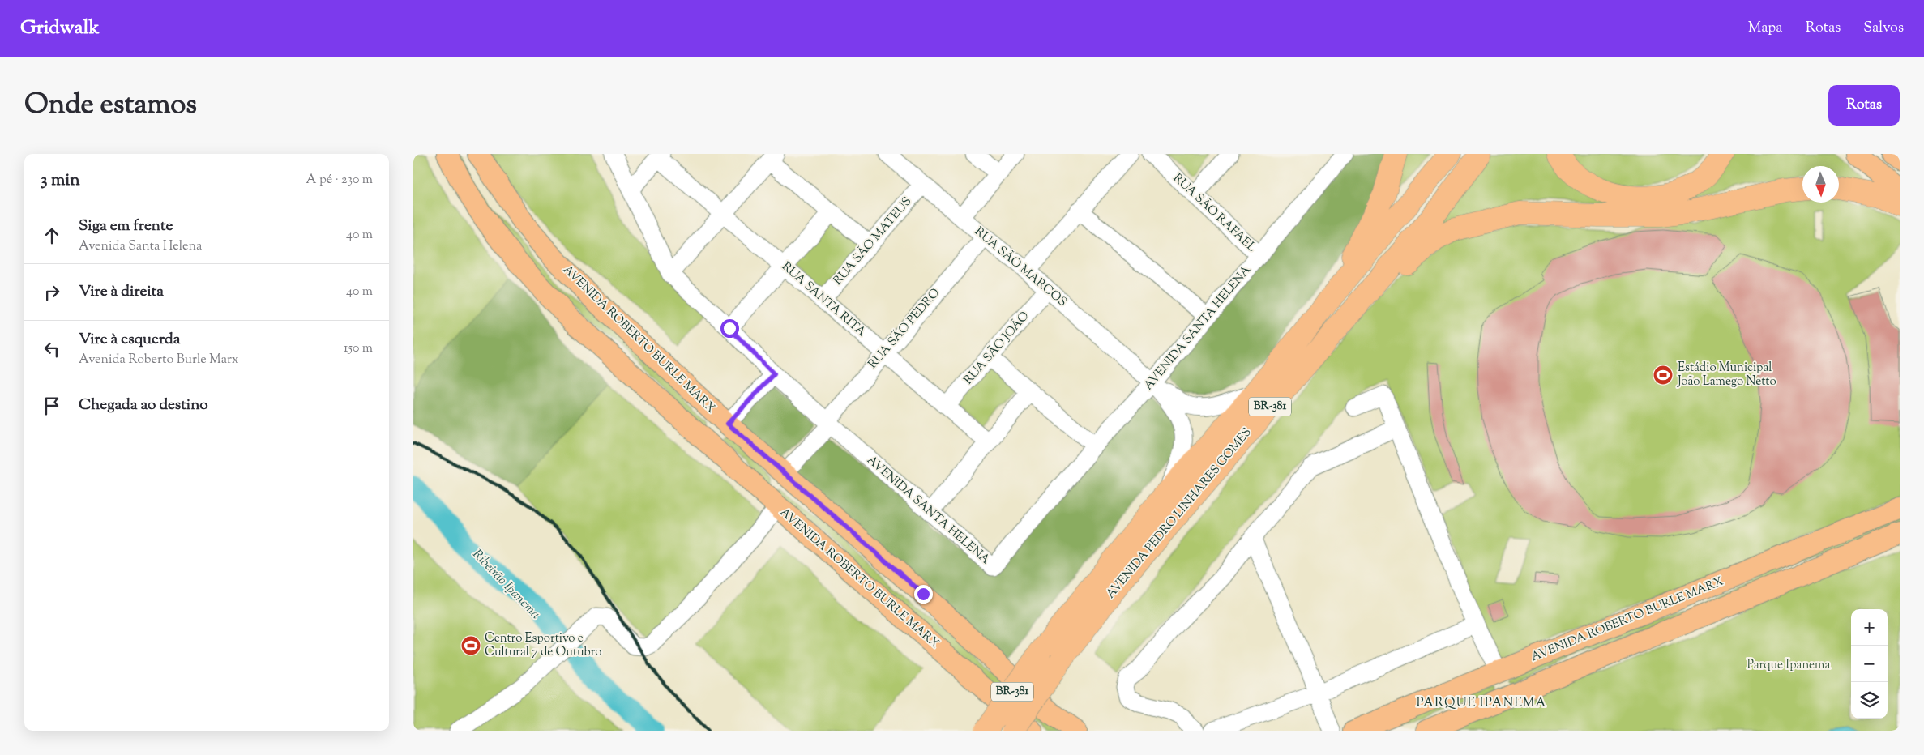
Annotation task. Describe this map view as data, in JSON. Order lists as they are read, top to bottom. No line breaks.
{"streets":{"highway":["BR-381","AVENIDA PEDRO LINHARES GOMES"],"main road":["AVENIDA ROBERTO BURLE MARX"],"street":["RUA SÃO RAFAEL","RUA SÃO MATEUS","RUA SÃO MARCOS","RUA SANTA RITA","AVENIDA SANTA HELENA","RUA SÃO PEDRO","RUA SÃO JOÃO"]},"crossings":[["RUA SÃO RAFAEL","AVENIDA SANTA HELENA"],["RUA SÃO MATEUS","RUA SÃO MARCOS"],["RUA SÃO MATEUS","RUA SANTA RITA"],["RUA SÃO MARCOS","AVENIDA SANTA HELENA"],["RUA SÃO MARCOS","RUA SÃO PEDRO"],["RUA SÃO MARCOS","RUA SÃO JOÃO"],["RUA SANTA RITA","RUA SÃO PEDRO"],["RUA SANTA RITA","RUA SÃO JOÃO"],["AVENIDA SANTA HELENA","RUA SÃO PEDRO"],["RUA SÃO PEDRO","AVENIDA ROBERTO BURLE MARX"]],"districts":["PARQUE IPANEMA"],"water":["Ribeirão Ipanema"],"parks":["Parque Ipanema"],"places":{"sports":["Estádio Municipal João Lamego Netto","Centro Esportivo e Cultural 7 de Outubro"]},"north":"bottom","page":{"header":"Gridwalk","nav":["Mapa","Rotas","Salvos"],"title":"Onde estamos","buttons":"Rotas","heading":["3 min","A pé · 230 m"],"list":[["Siga em frente","Avenida Santa Helena","40 m"],["Vire à direita","40 m"],["Vire à esquerda","Avenida Roberto Burle Marx","150 m"],"Chegada ao destino"],"map_buttons":["+","−"]}}
